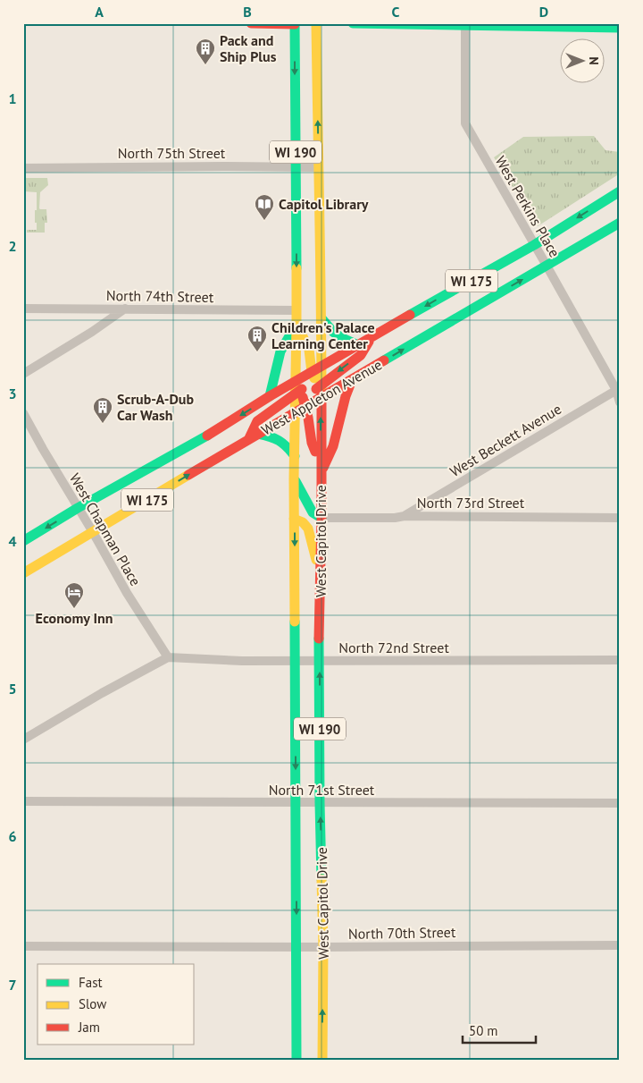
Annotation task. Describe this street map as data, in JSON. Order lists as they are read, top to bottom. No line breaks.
{"streets":{"main road":["WI 190","WI 175","West Appleton Avenue","West Capitol Drive"],"street":["North 75th Street","West Perkins Place","North 74th Street","West Beckett Avenue","North 73rd Street","West Chapman Place","North 72nd Street","North 71st Street","North 70th Street"]},"crossings":[["WI 190","North 75th Street"],["WI 190","North 74th Street"],["WI 190","West Appleton Avenue"],["WI 190","West Capitol Drive"],["West Perkins Place","West Appleton Avenue"],["West Perkins Place","West Beckett Avenue"],["West Appleton Avenue","West Chapman Place"],["West Appleton Avenue","West Capitol Drive"],["West Beckett Avenue","North 73rd Street"],["North 73rd Street","West Capitol Drive"],["West Chapman Place","North 72nd Street"],["West Capitol Drive","North 72nd Street"],["West Capitol Drive","North 71st Street"],["West Capitol Drive","North 70th Street"]],"places":{"building":["Pack and Ship Plus","Children's Palace Learning Center","Scrub-A-Dub Car Wash"],"library":["Capitol Library"],"hotel":["Economy Inn"]},"legend":["Fast","Slow","Jam"],"scale_bar":"50 m","north":"right","grid":{"columns":["A","B","C","D"],"rows":["1","2","3","4","5","6","7"]}}
